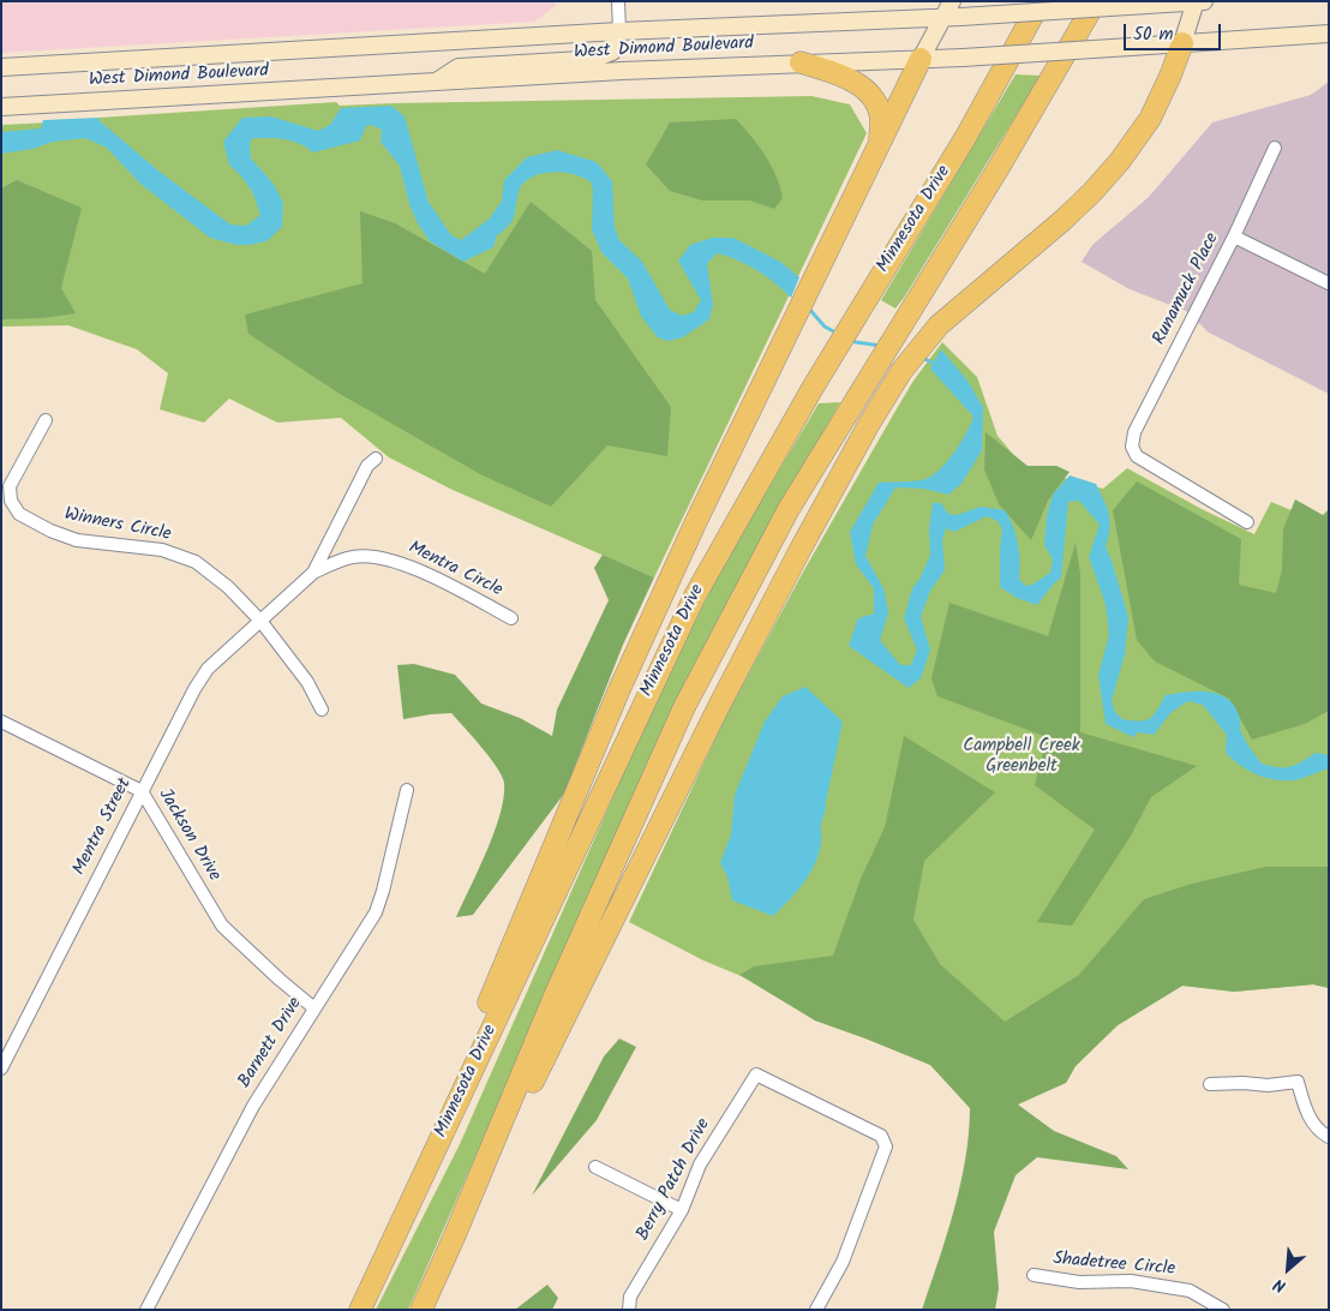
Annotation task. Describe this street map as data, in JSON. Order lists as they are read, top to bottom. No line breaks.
{"streets":{"highway":["Minnesota Drive"],"main road":["West Dimond Boulevard"],"street":["Runamuck Place","Winners Circle","Mentra Circle","Mentra Street","Jackson Drive","Barnett Drive","Berry Patch Drive","Shadetree Circle"]},"crossings":[["Winners Circle","Mentra Circle"],["Winners Circle","Mentra Street"],["Mentra Circle","Mentra Street"],["Mentra Street","Jackson Drive"],["Jackson Drive","Barnett Drive"]],"parks":["Campbell Creek Greenbelt"],"scale_bar":"50 m","north":"bottom left"}
